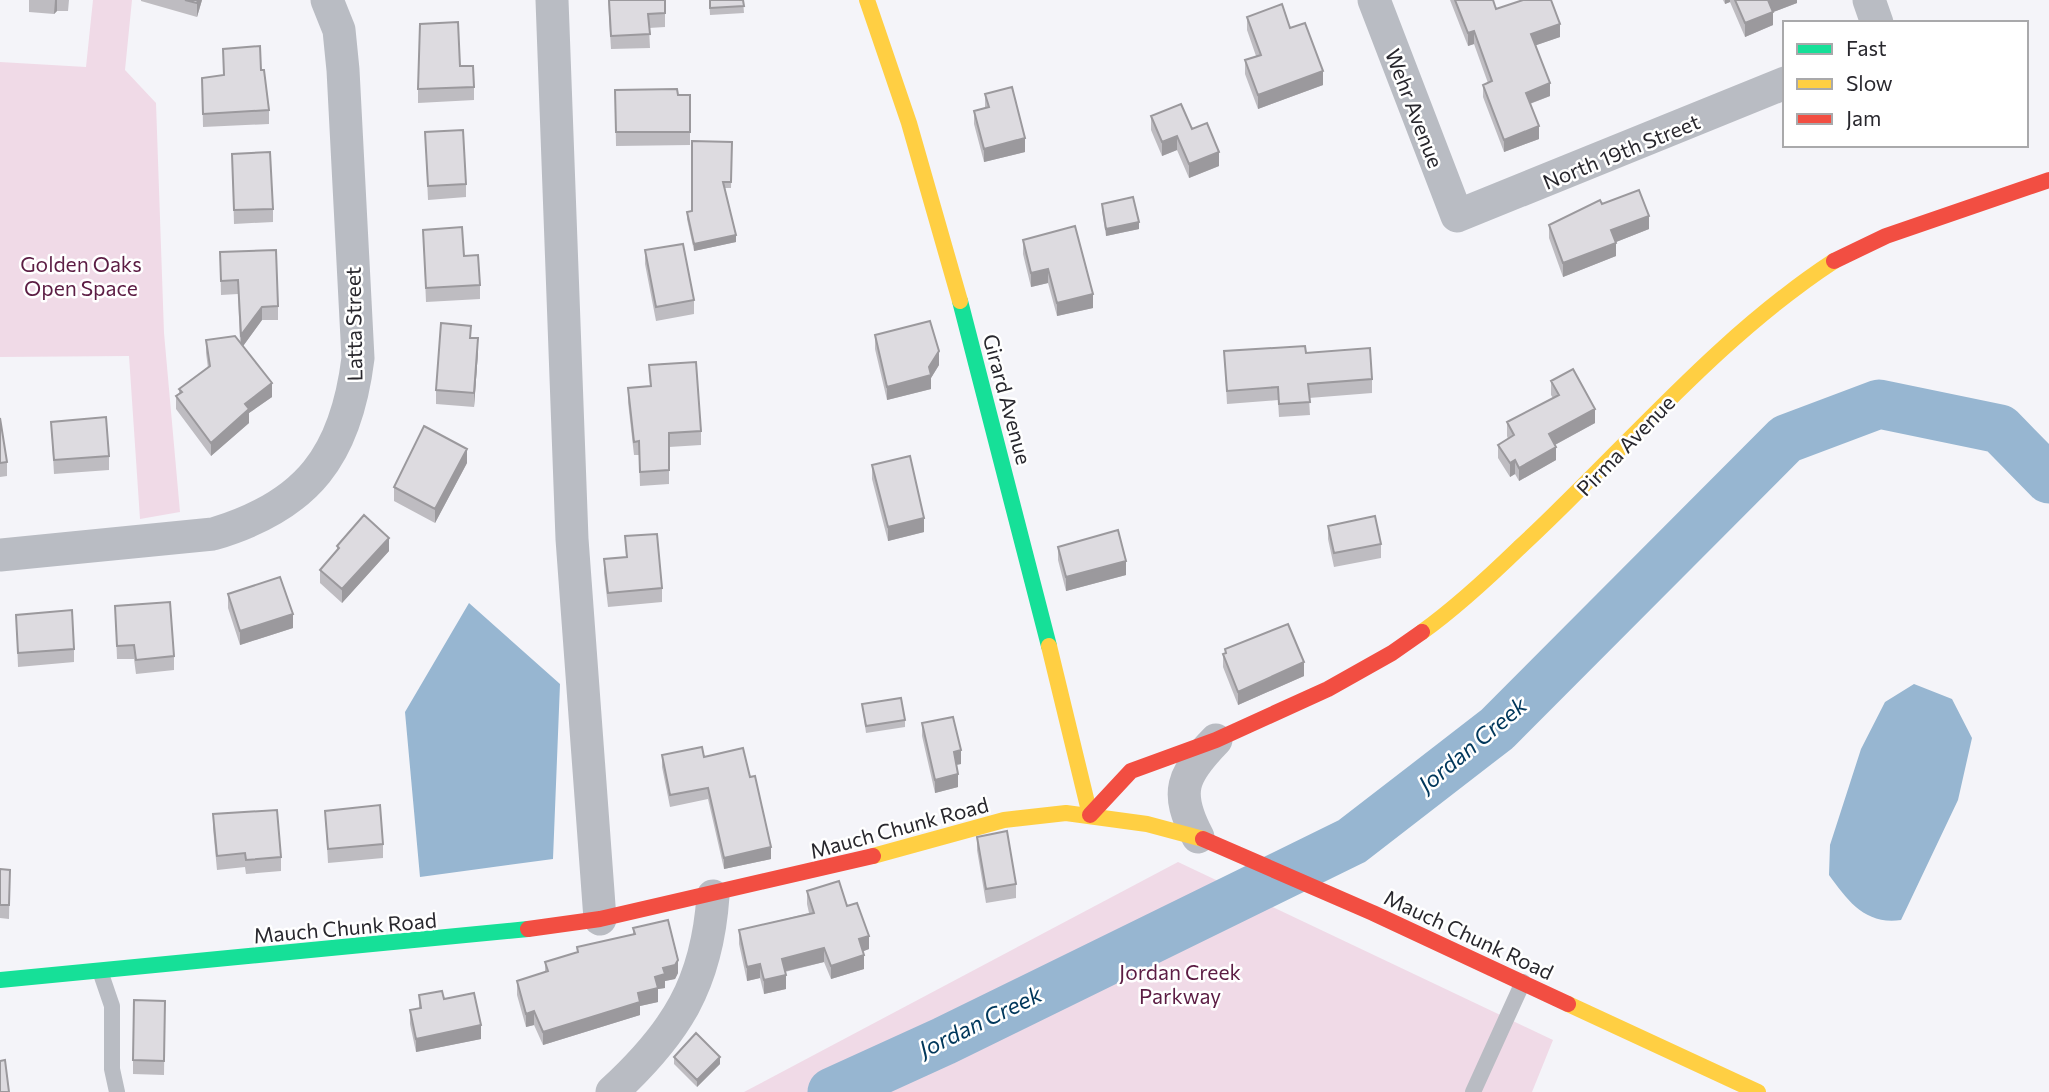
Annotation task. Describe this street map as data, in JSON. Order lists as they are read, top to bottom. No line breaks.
{"streets":{"street":["Wehr Avenue","North 19th Street","Latta Street","Girard Avenue","Pirma Avenue","Mauch Chunk Road"]},"crossings":[["Wehr Avenue","North 19th Street"],["Girard Avenue","Pirma Avenue"],["Girard Avenue","Mauch Chunk Road"],["Pirma Avenue","Mauch Chunk Road"]],"water":["Jordan Creek"],"parks":["Golden Oaks Open Space","Jordan Creek Parkway"],"legend":["Fast","Slow","Jam"]}
